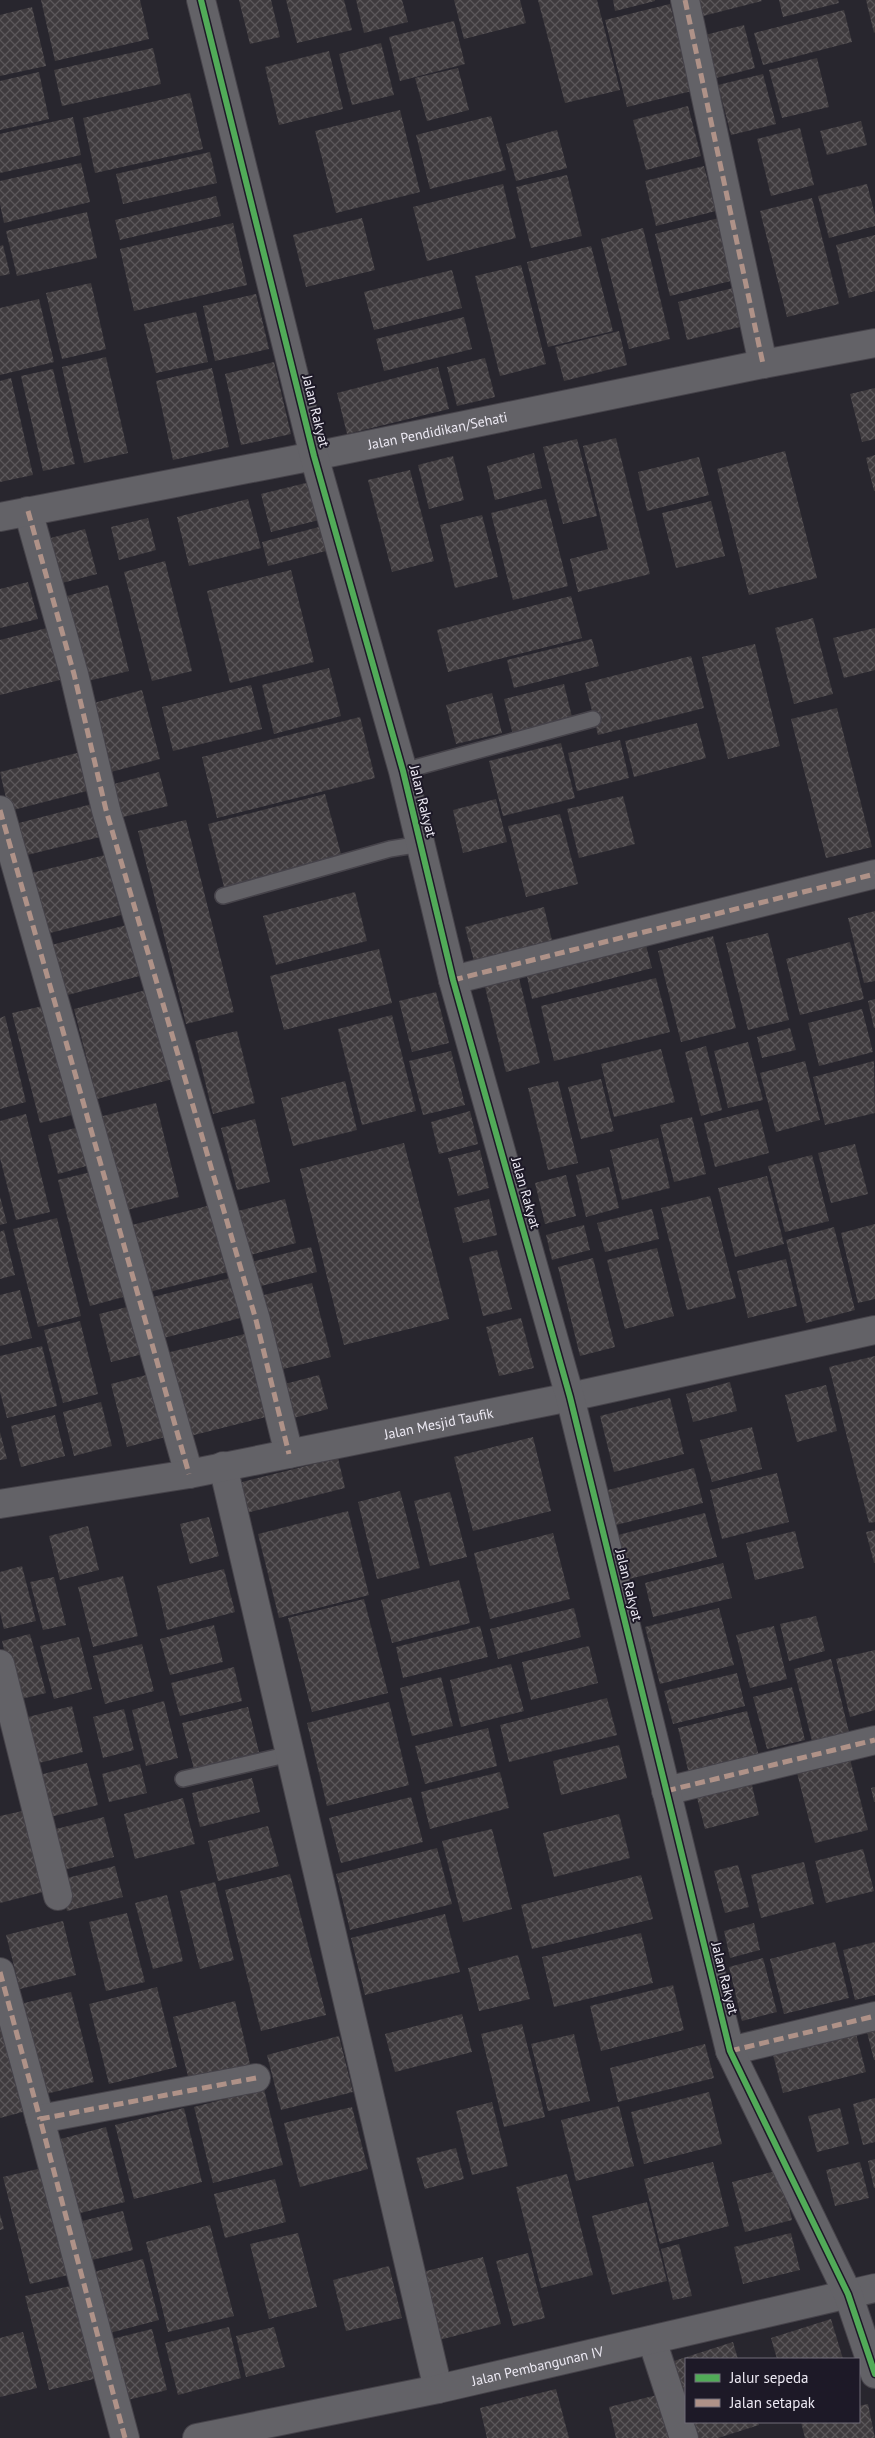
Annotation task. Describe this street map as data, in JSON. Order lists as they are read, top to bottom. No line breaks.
{"streets":{"street":["Jalan Rakyat","Jalan Pendidikan/Sehati","Jalan Mesjid Taufik","Jalan Pembangunan IV"]},"crossings":[["Jalan Rakyat","Jalan Pendidikan/Sehati"],["Jalan Rakyat","Jalan Mesjid Taufik"],["Jalan Rakyat","Jalan Pembangunan IV"]],"legend":["Jalur sepeda","Jalan setapak"]}
